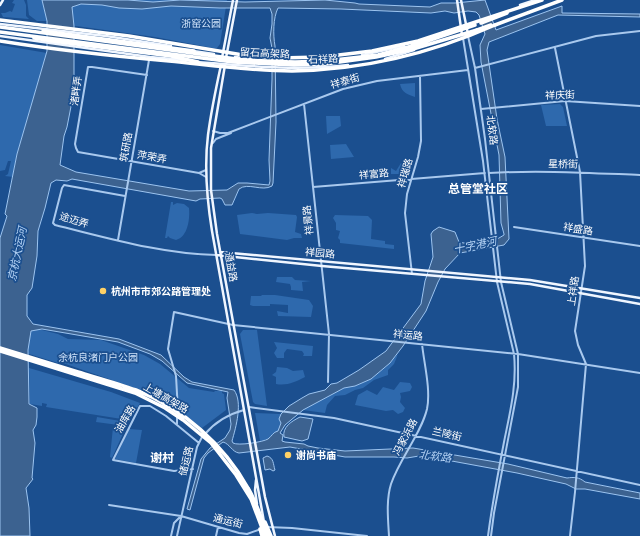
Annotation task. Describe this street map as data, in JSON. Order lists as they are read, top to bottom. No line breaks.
{"streets":{"highway":["留石高架路","上塘高架路"],"main road":["石祥路","祥园路","通益路"],"street":["祥泰街","渚畔弄","祥庆街","北软路","筑研路","萍荣弄","星桥街","祥瑞路","祥富路","途迈弄","祥景路","祥盛路","上祥路","祥运路","油库路","兰陵街","冯家浜路","储运路","通运街"]},"crossings":[["留石高架路","石祥路"],["石祥路","北软路"],["石祥路","筑研路"],["石祥路","通益路"],["祥泰街","北软路"],["祥泰街","祥瑞路"],["祥泰街","祥景路"],["祥泰街","通益路"],["渚畔弄","筑研路"],["渚畔弄","萍荣弄"],["祥庆街","北软路"],["祥庆街","上祥路"],["北软路","星桥街"],["北软路","祥富路"],["北软路","祥园路"],["北软路","祥运路"],["北软路","兰陵街"],["筑研路","萍荣弄"],["筑研路","途迈弄"],["筑研路","祥园路"],["萍荣弄","通益路"],["星桥街","祥富路"],["星桥街","上祥路"],["祥瑞路","祥富路"],["祥瑞路","祥园路"],["祥富路","祥景路"],["途迈弄","祥园路"],["祥景路","祥园路"],["祥景路","祥运路"],["祥盛路","上祥路"],["祥园路","通益路"],["通益路","祥运路"],["通益路","上塘高架路"],["通益路","兰陵街"],["通益路","储运路"],["通益路","通运街"],["上祥路","祥运路"],["上祥路","兰陵街"],["祥运路","油库路"],["祥运路","冯家浜路"],["油库路","储运路"],["兰陵街","冯家浜路"],["储运路","通运街"]],"districts":["总管堂社区","谢村"],"water":["十字港河","京杭大运河","北软路"],"parks":["浙窑公园","余杭良渚门户公园"],"places":["杭州市市郊公路管理处","谢尚书庙"]}
